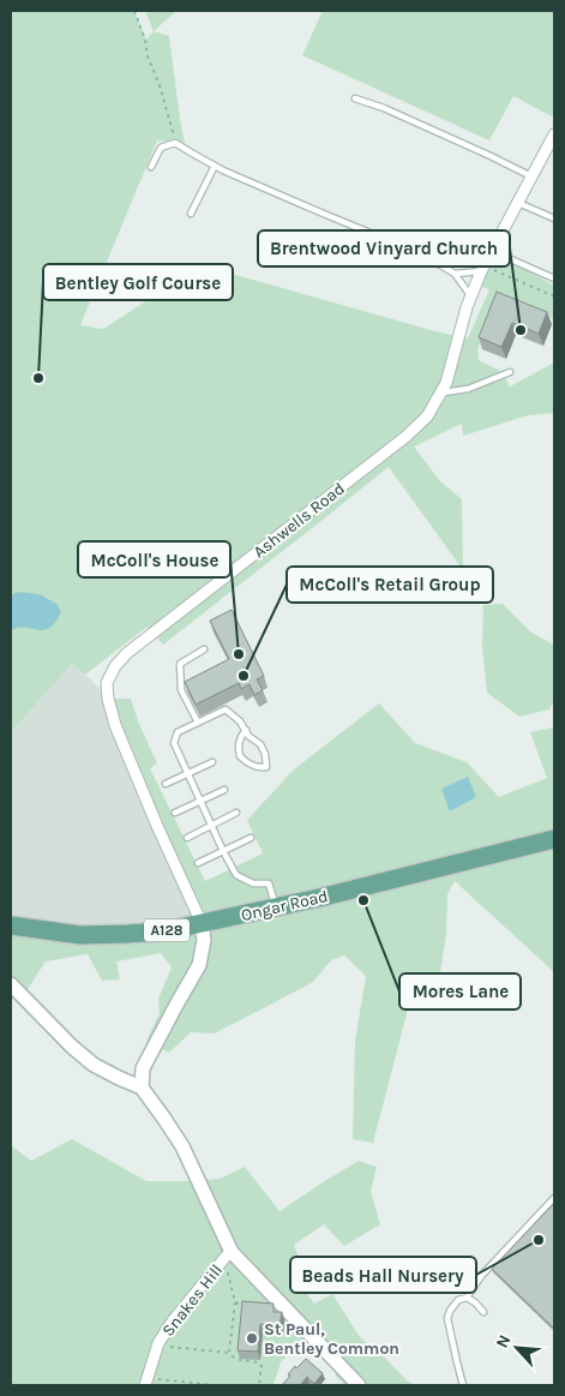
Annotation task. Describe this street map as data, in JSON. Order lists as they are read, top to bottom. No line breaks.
{"streets":{"main road":["Ongar Road","A128"],"street":["Ashwells Road","Snakes Hill"]},"crossings":[["Ashwells Road","Ongar Road"]],"places":["Brentwood Vinyard Church","Bentley Golf Course","McColl's House","McColl's Retail Group","Mores Lane","Beads Hall Nursery","St Paul, Bentley Common"],"north":"top left"}
